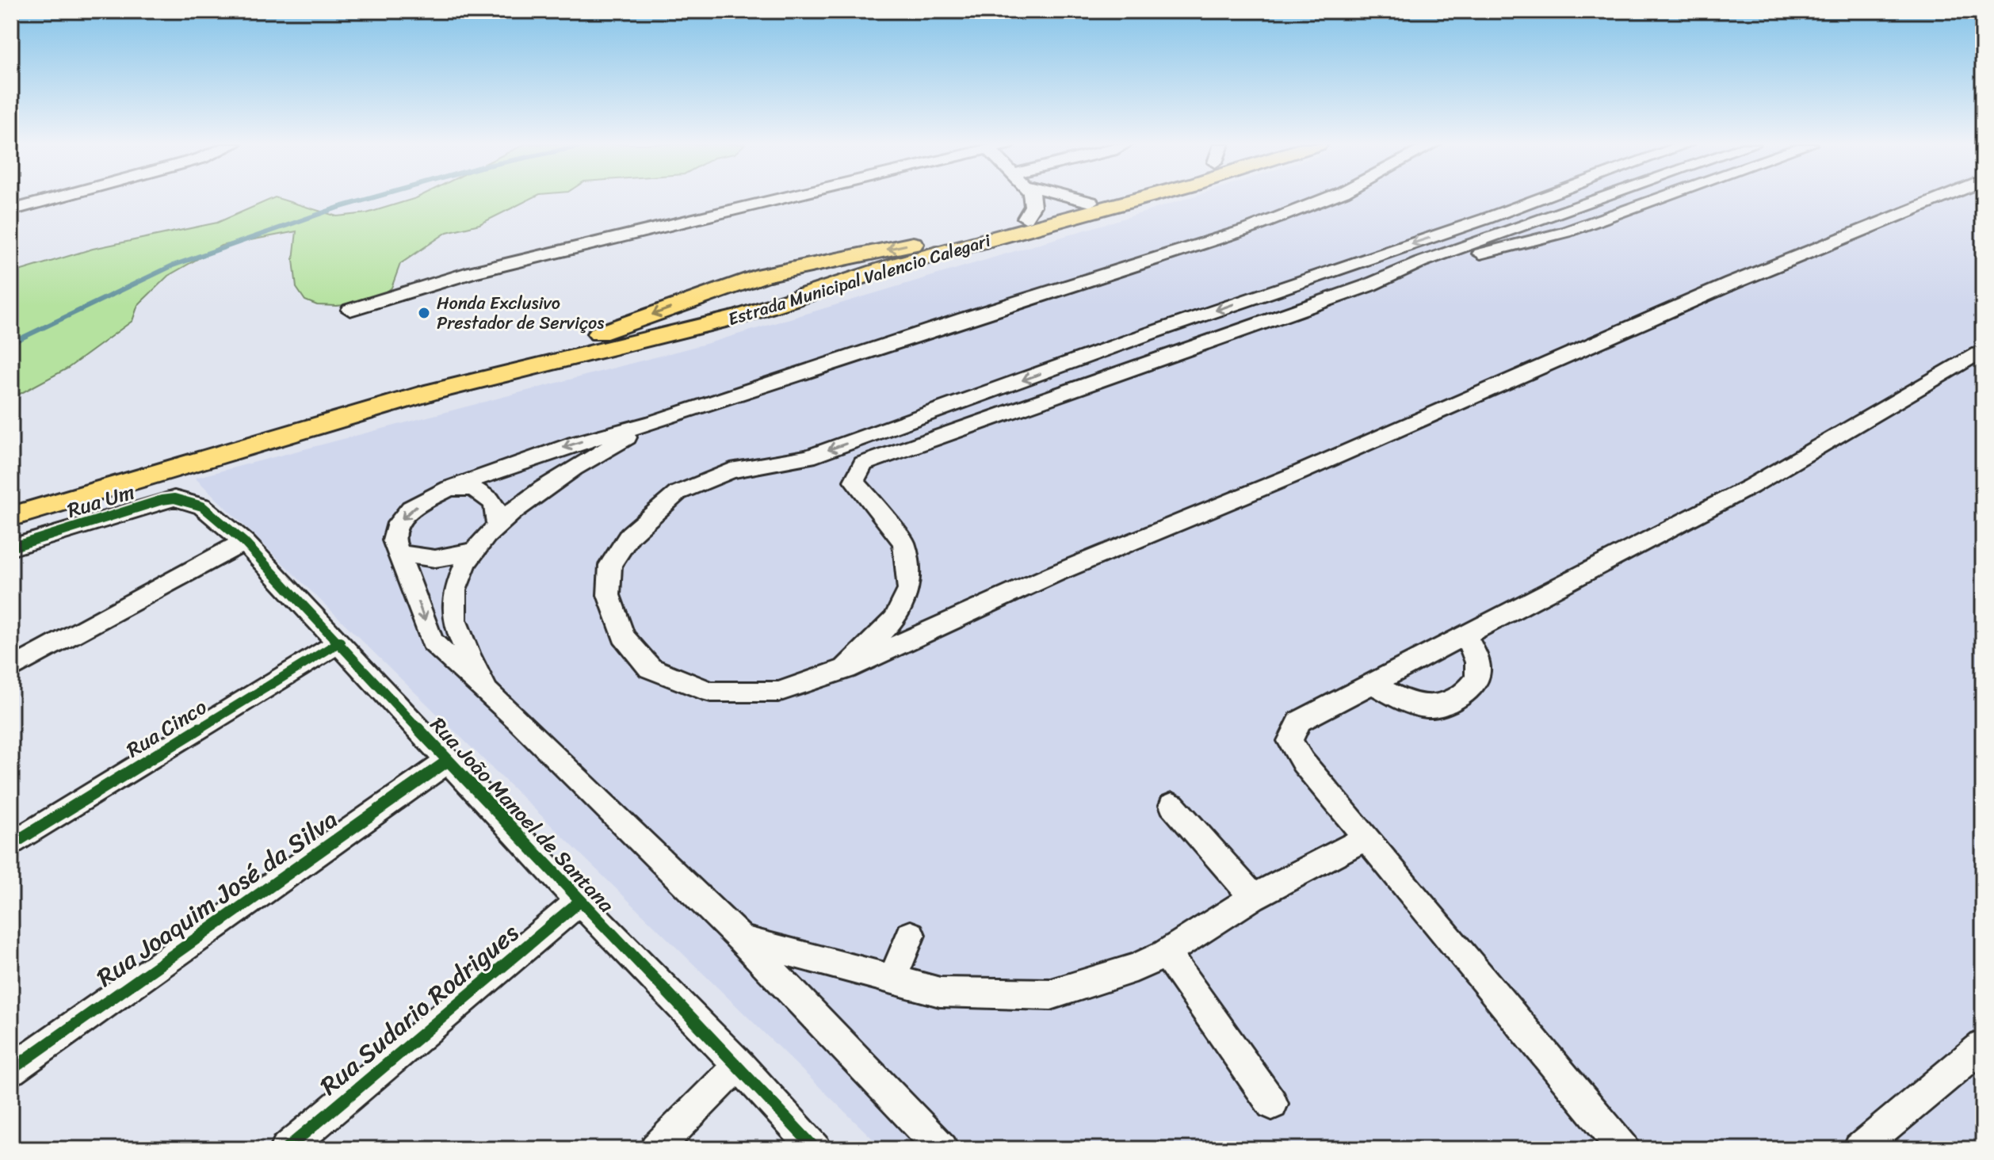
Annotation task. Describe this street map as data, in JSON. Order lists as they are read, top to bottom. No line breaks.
{"streets":{"main road":["Estrada Municipal Valencio Calegari"],"street":["Rua Um","Rua Cinco","Rua João Manoel de Santana","Rua Joaquim José da Silva","Rua Sudario Rodrigues"]},"crossings":[["Rua Um","Rua João Manoel de Santana"],["Rua Cinco","Rua João Manoel de Santana"],["Rua João Manoel de Santana","Rua Joaquim José da Silva"],["Rua João Manoel de Santana","Rua Sudario Rodrigues"]],"places":["Honda Exclusivo Prestador de Serviços"]}
